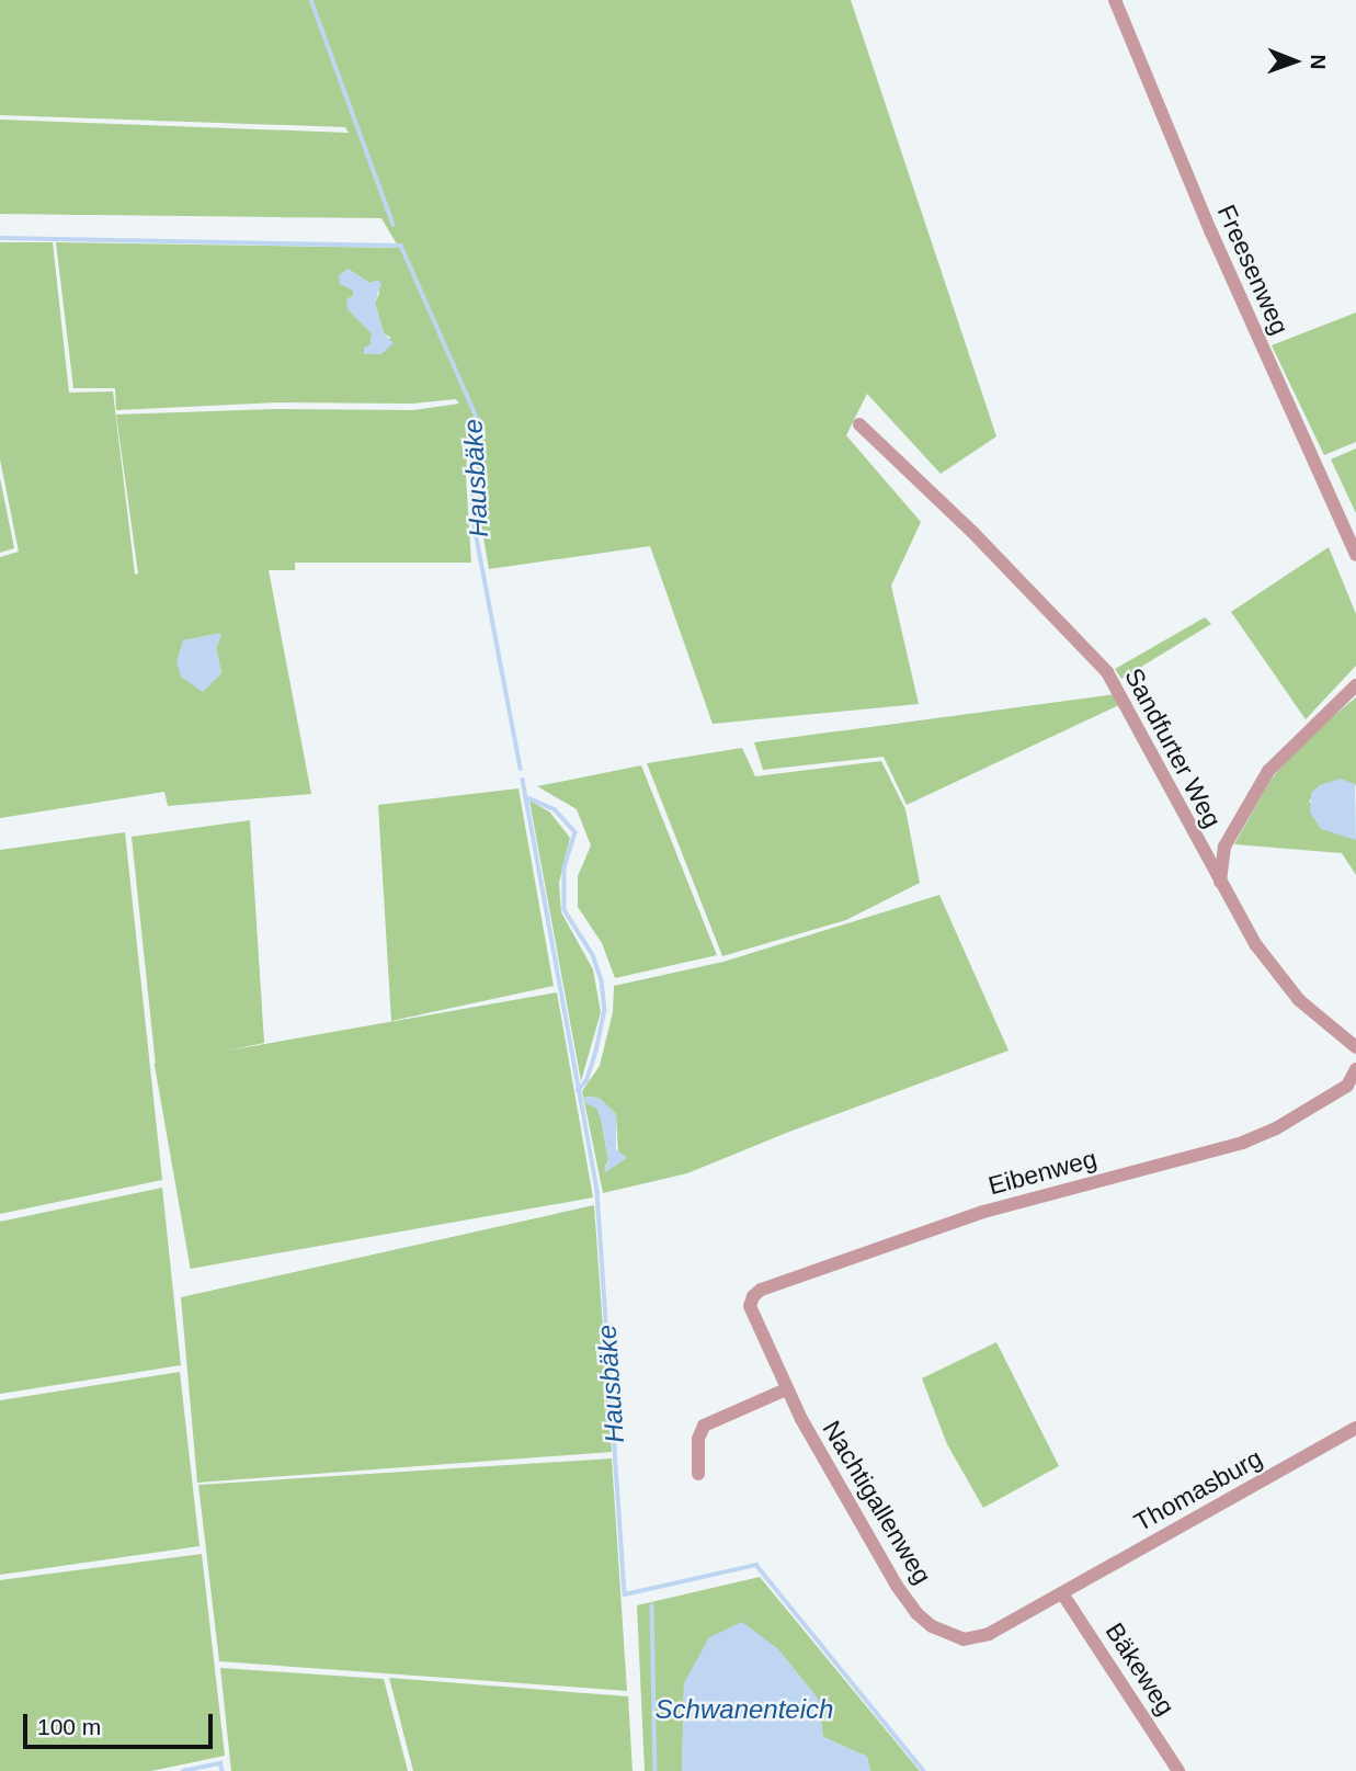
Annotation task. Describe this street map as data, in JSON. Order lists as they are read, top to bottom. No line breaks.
{"streets":{"street":["Freesenweg","Sandfurter Weg","Eibenweg","Thomasburg","Nachtigallenweg","Bäkeweg"]},"crossings":[["Eibenweg","Nachtigallenweg"],["Thomasburg","Nachtigallenweg"],["Thomasburg","Bäkeweg"],["Nachtigallenweg","Bäkeweg"]],"water":["Hausbäke","Schwanenteich"],"scale_bar":"100 m","north":"right"}
